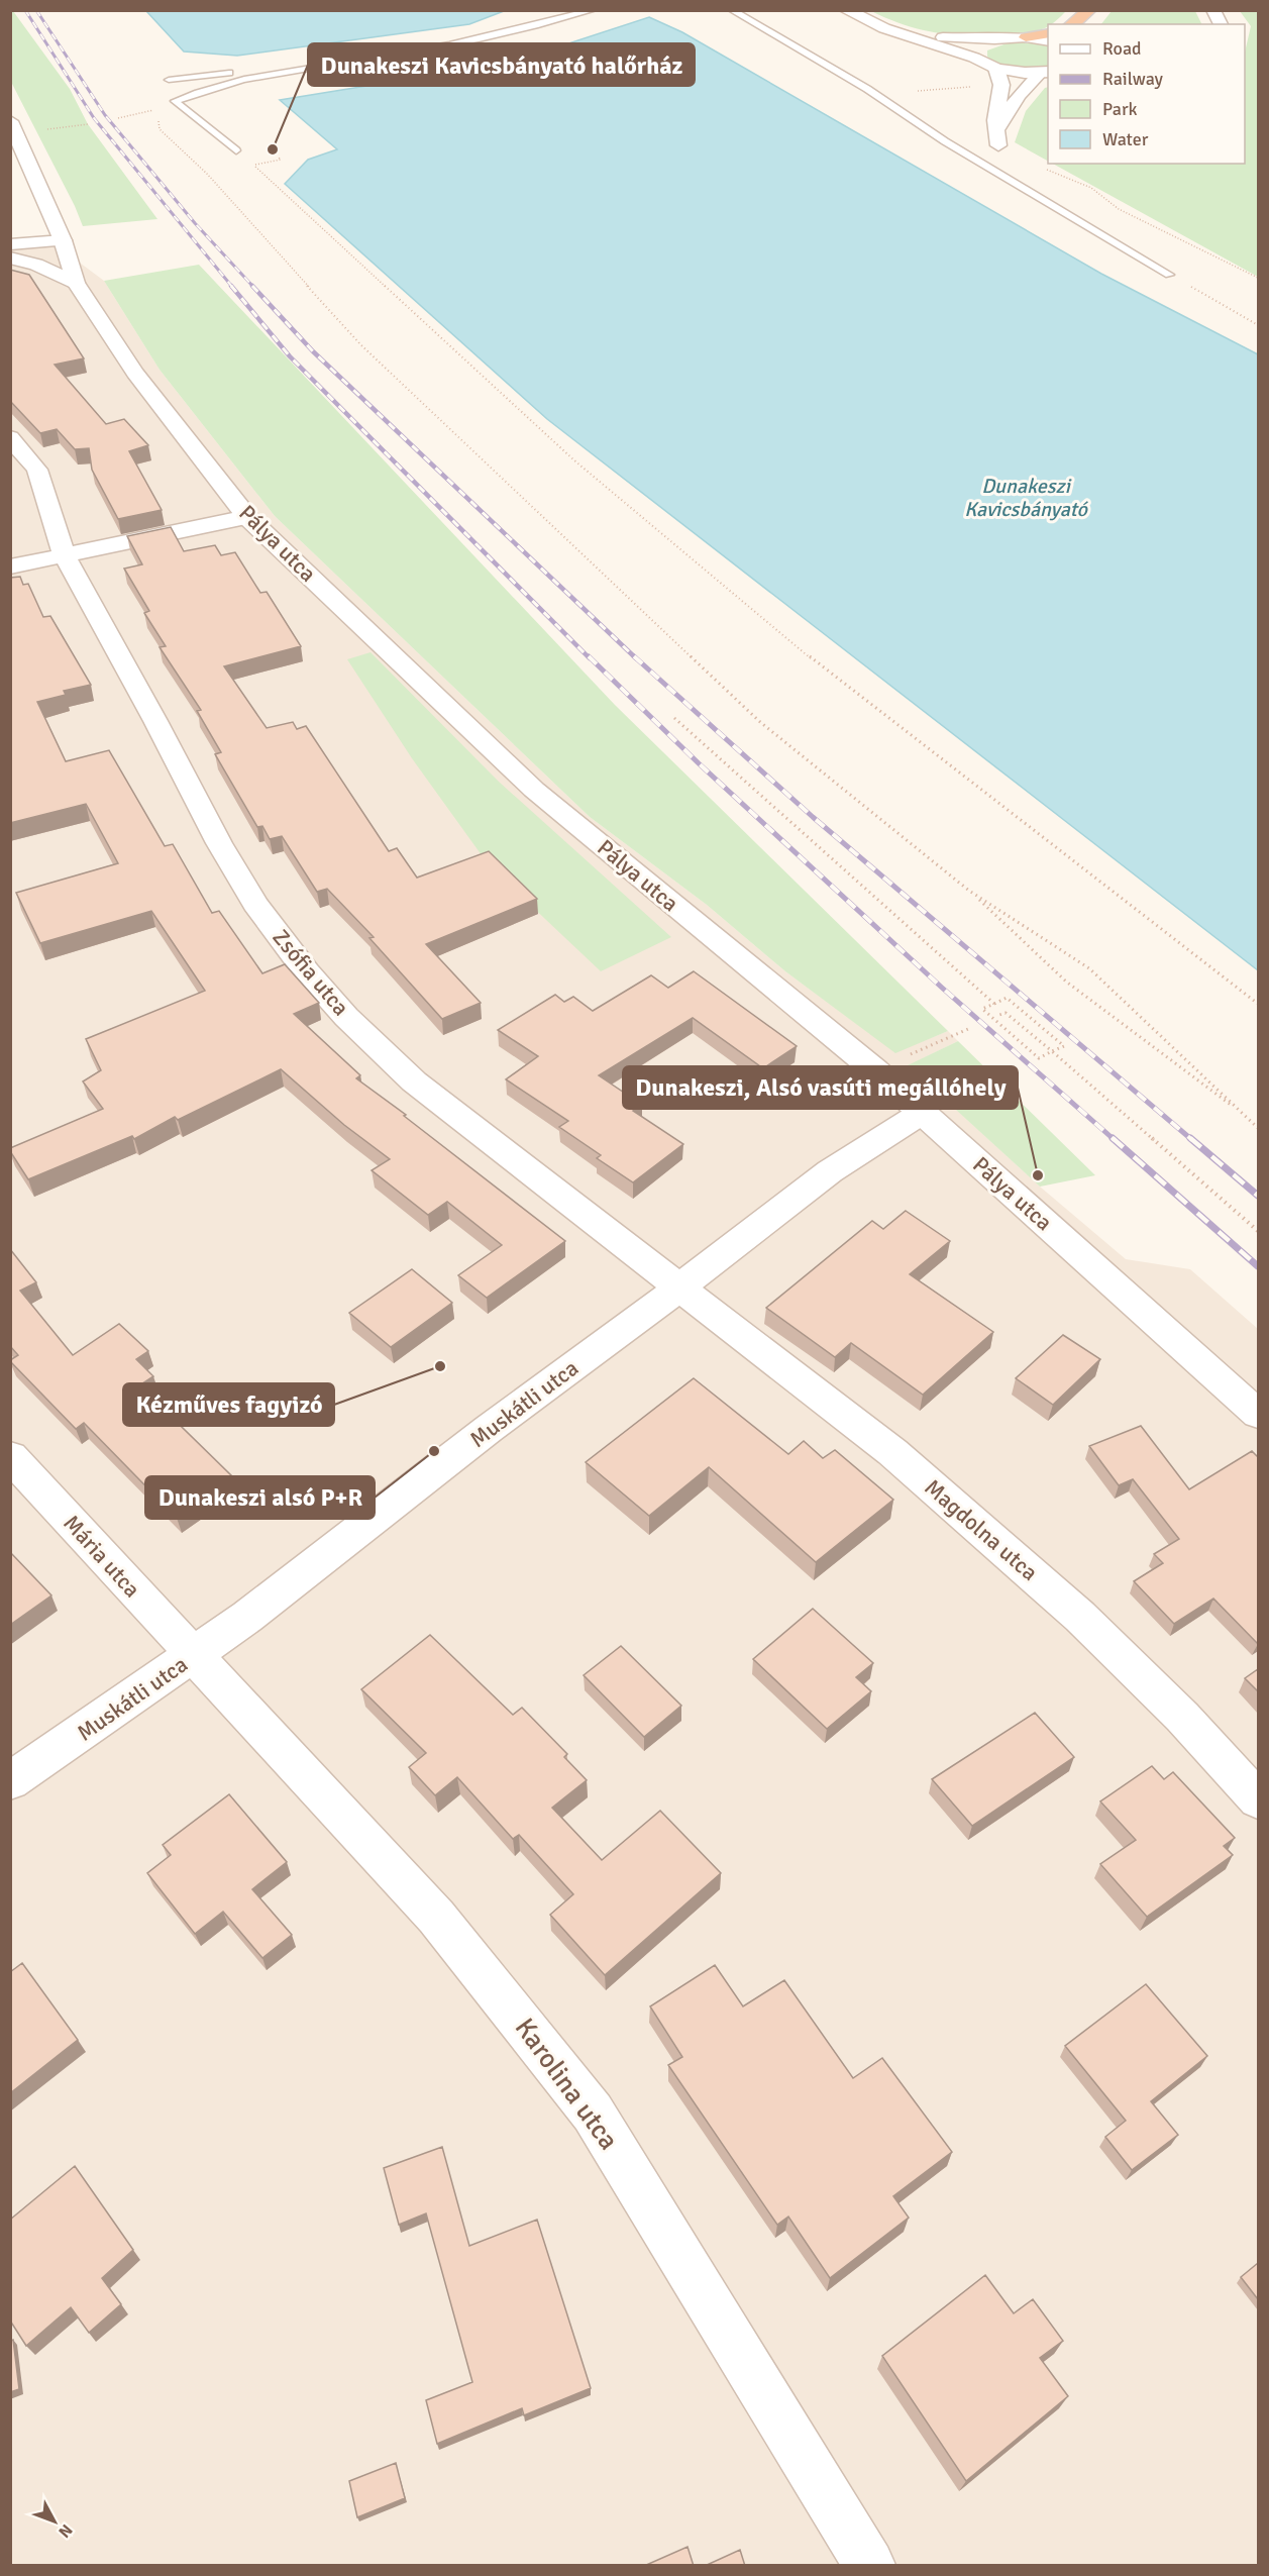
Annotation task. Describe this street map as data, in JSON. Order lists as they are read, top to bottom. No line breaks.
{"streets":{"street":["Pálya utca","Zsófia utca","Muskátli utca","Magdolna utca","Mária utca","Karolina utca"]},"crossings":[["Pálya utca","Muskátli utca"],["Zsófia utca","Muskátli utca"],["Zsófia utca","Magdolna utca"],["Muskátli utca","Magdolna utca"],["Muskátli utca","Mária utca"],["Muskátli utca","Karolina utca"],["Mária utca","Karolina utca"]],"water":["Dunakeszi Kavicsbányató"],"places":["Dunakeszi Kavicsbányató halőrház","Dunakeszi, Alsó vasúti megállóhely","Kézműves fagyizó","Dunakeszi alsó P+R"],"legend":["Road","Railway","Park","Water"],"north":"bottom right"}
